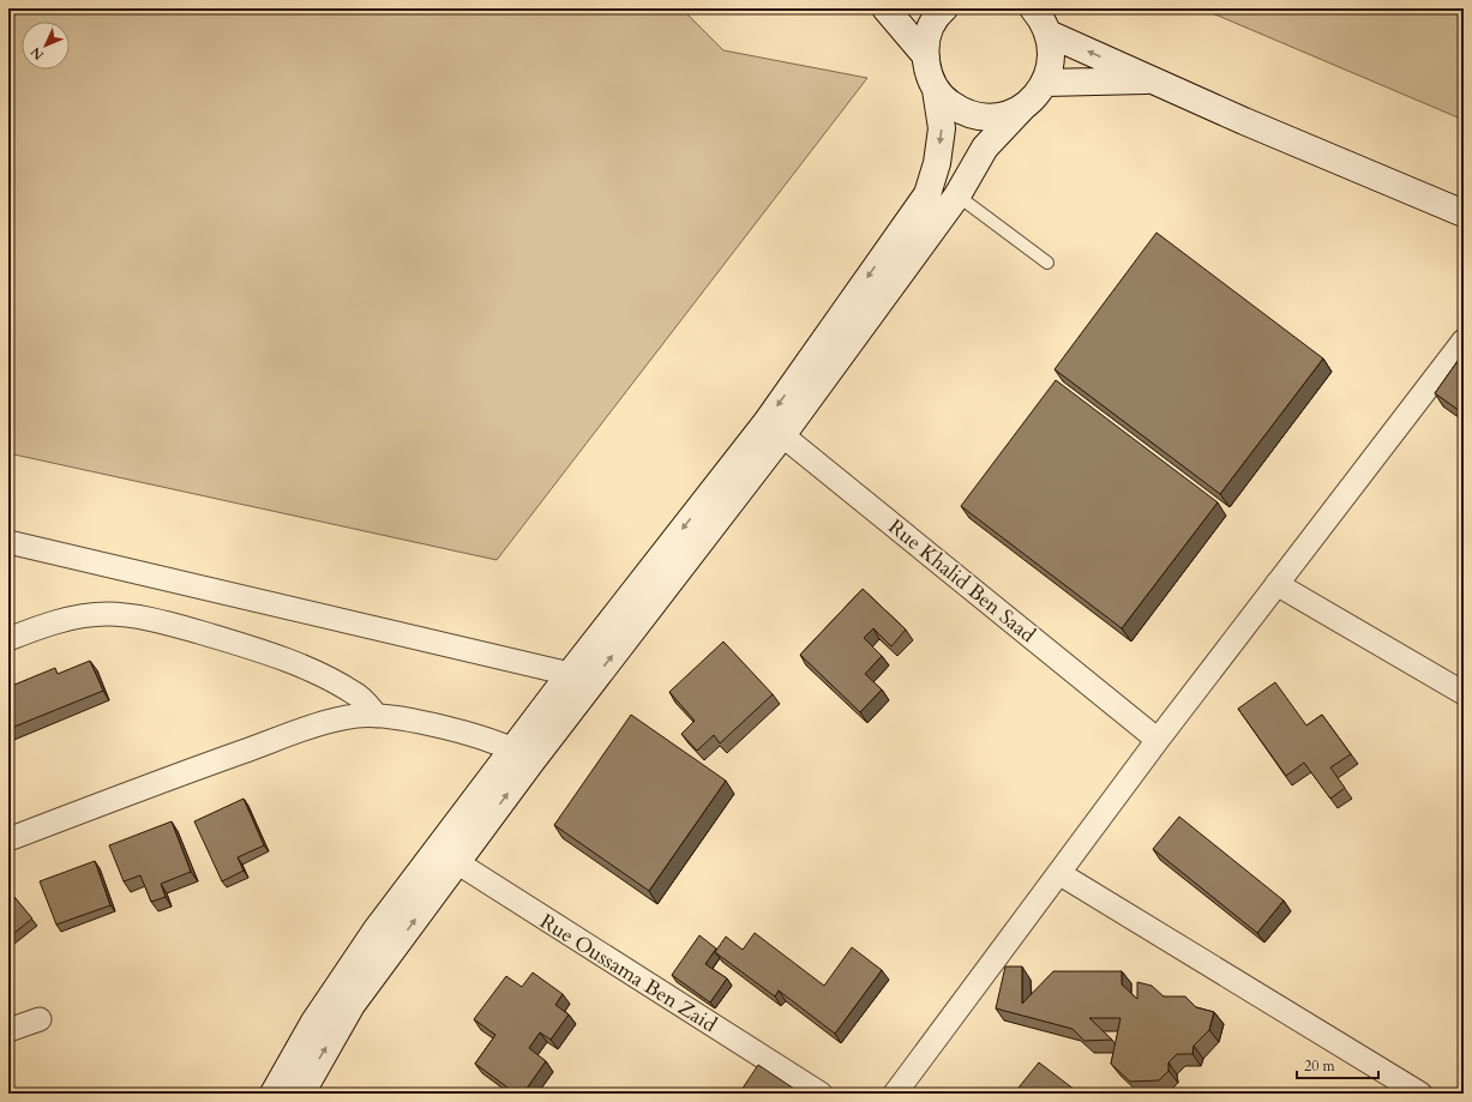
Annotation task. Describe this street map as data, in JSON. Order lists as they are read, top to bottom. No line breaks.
{"streets":{"street":["Rue Khalid Ben Saad","Rue Oussama Ben Zaid"]},"scale_bar":"20 m","north":"bottom left"}
